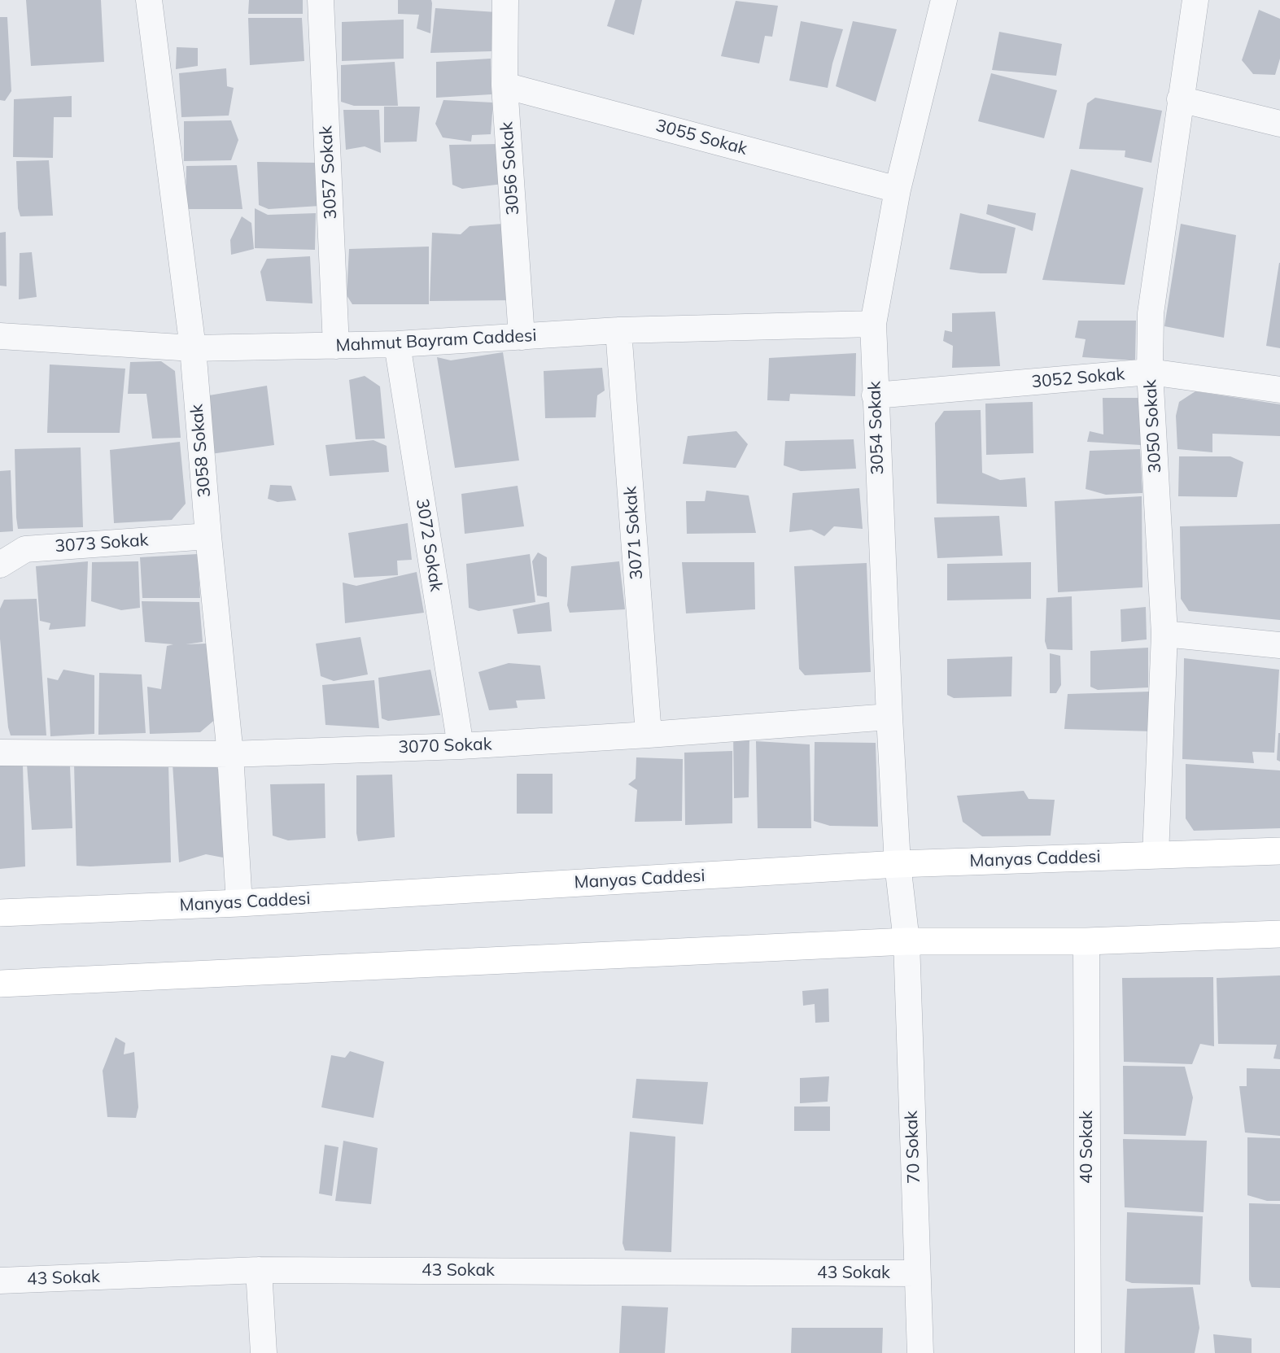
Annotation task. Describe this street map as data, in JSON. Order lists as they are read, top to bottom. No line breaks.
{"streets":{"main road":["Manyas Caddesi"],"street":["3055 Sokak","3056 Sokak","3057 Sokak","Mahmut Bayram Caddesi","3052 Sokak","3050 Sokak","3054 Sokak","3058 Sokak","3071 Sokak","3073 Sokak","3072 Sokak","3070 Sokak","70 Sokak","40 Sokak","43 Sokak"]},"crossings":[["3055 Sokak","3056 Sokak"],["3055 Sokak","3054 Sokak"],["3056 Sokak","Mahmut Bayram Caddesi"],["3057 Sokak","Mahmut Bayram Caddesi"],["Mahmut Bayram Caddesi","3054 Sokak"],["Mahmut Bayram Caddesi","3058 Sokak"],["Mahmut Bayram Caddesi","3071 Sokak"],["Mahmut Bayram Caddesi","3072 Sokak"],["3052 Sokak","3050 Sokak"],["3052 Sokak","3054 Sokak"],["3050 Sokak","Manyas Caddesi"],["3054 Sokak","3070 Sokak"],["3054 Sokak","Manyas Caddesi"],["3054 Sokak","70 Sokak"],["3058 Sokak","3073 Sokak"],["3058 Sokak","3070 Sokak"],["3058 Sokak","Manyas Caddesi"],["3071 Sokak","3070 Sokak"],["3072 Sokak","3070 Sokak"],["Manyas Caddesi","70 Sokak"],["70 Sokak","43 Sokak"]]}
